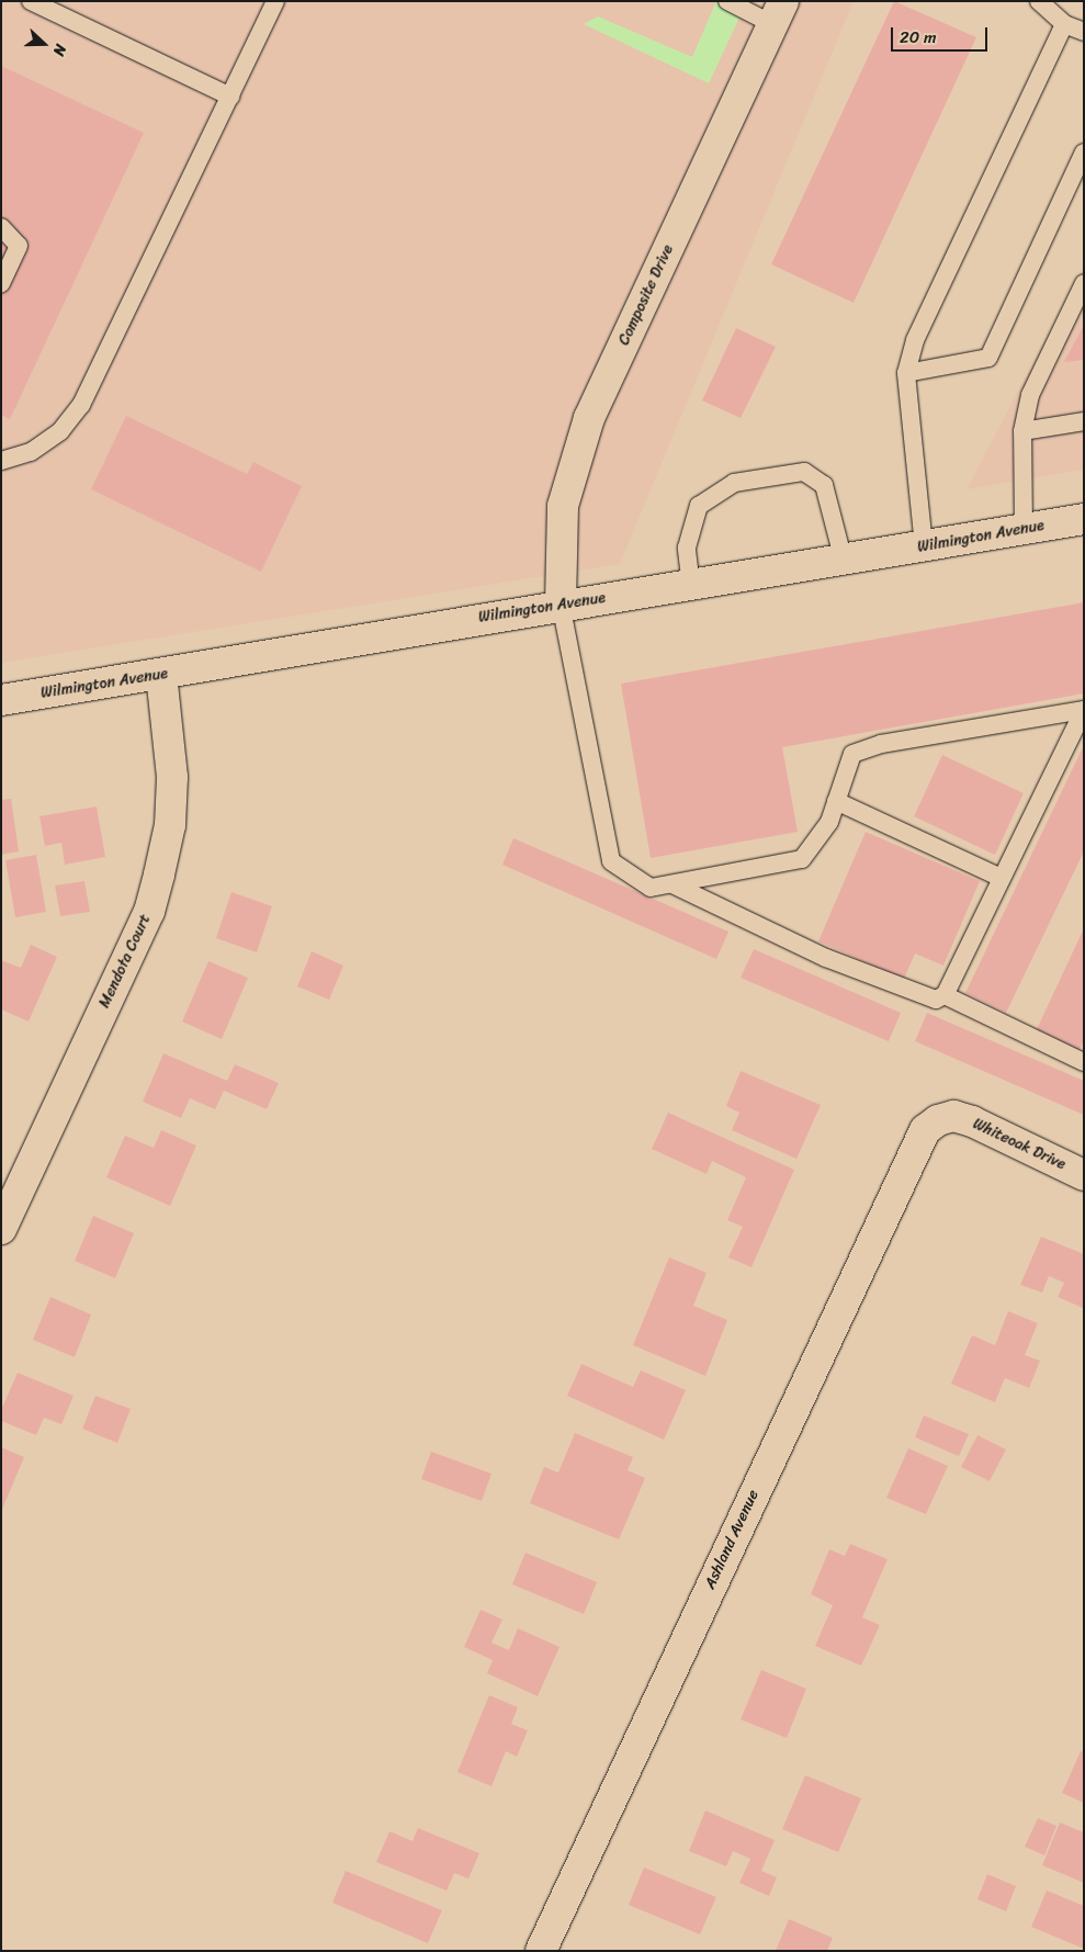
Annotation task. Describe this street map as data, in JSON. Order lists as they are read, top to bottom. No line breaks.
{"streets":{"street":["Composite Drive","Wilmington Avenue","Mendota Court","Whiteoak Drive","Ashland Avenue"]},"crossings":[["Composite Drive","Wilmington Avenue"],["Wilmington Avenue","Mendota Court"],["Whiteoak Drive","Ashland Avenue"]],"scale_bar":"20 m","north":"right"}
